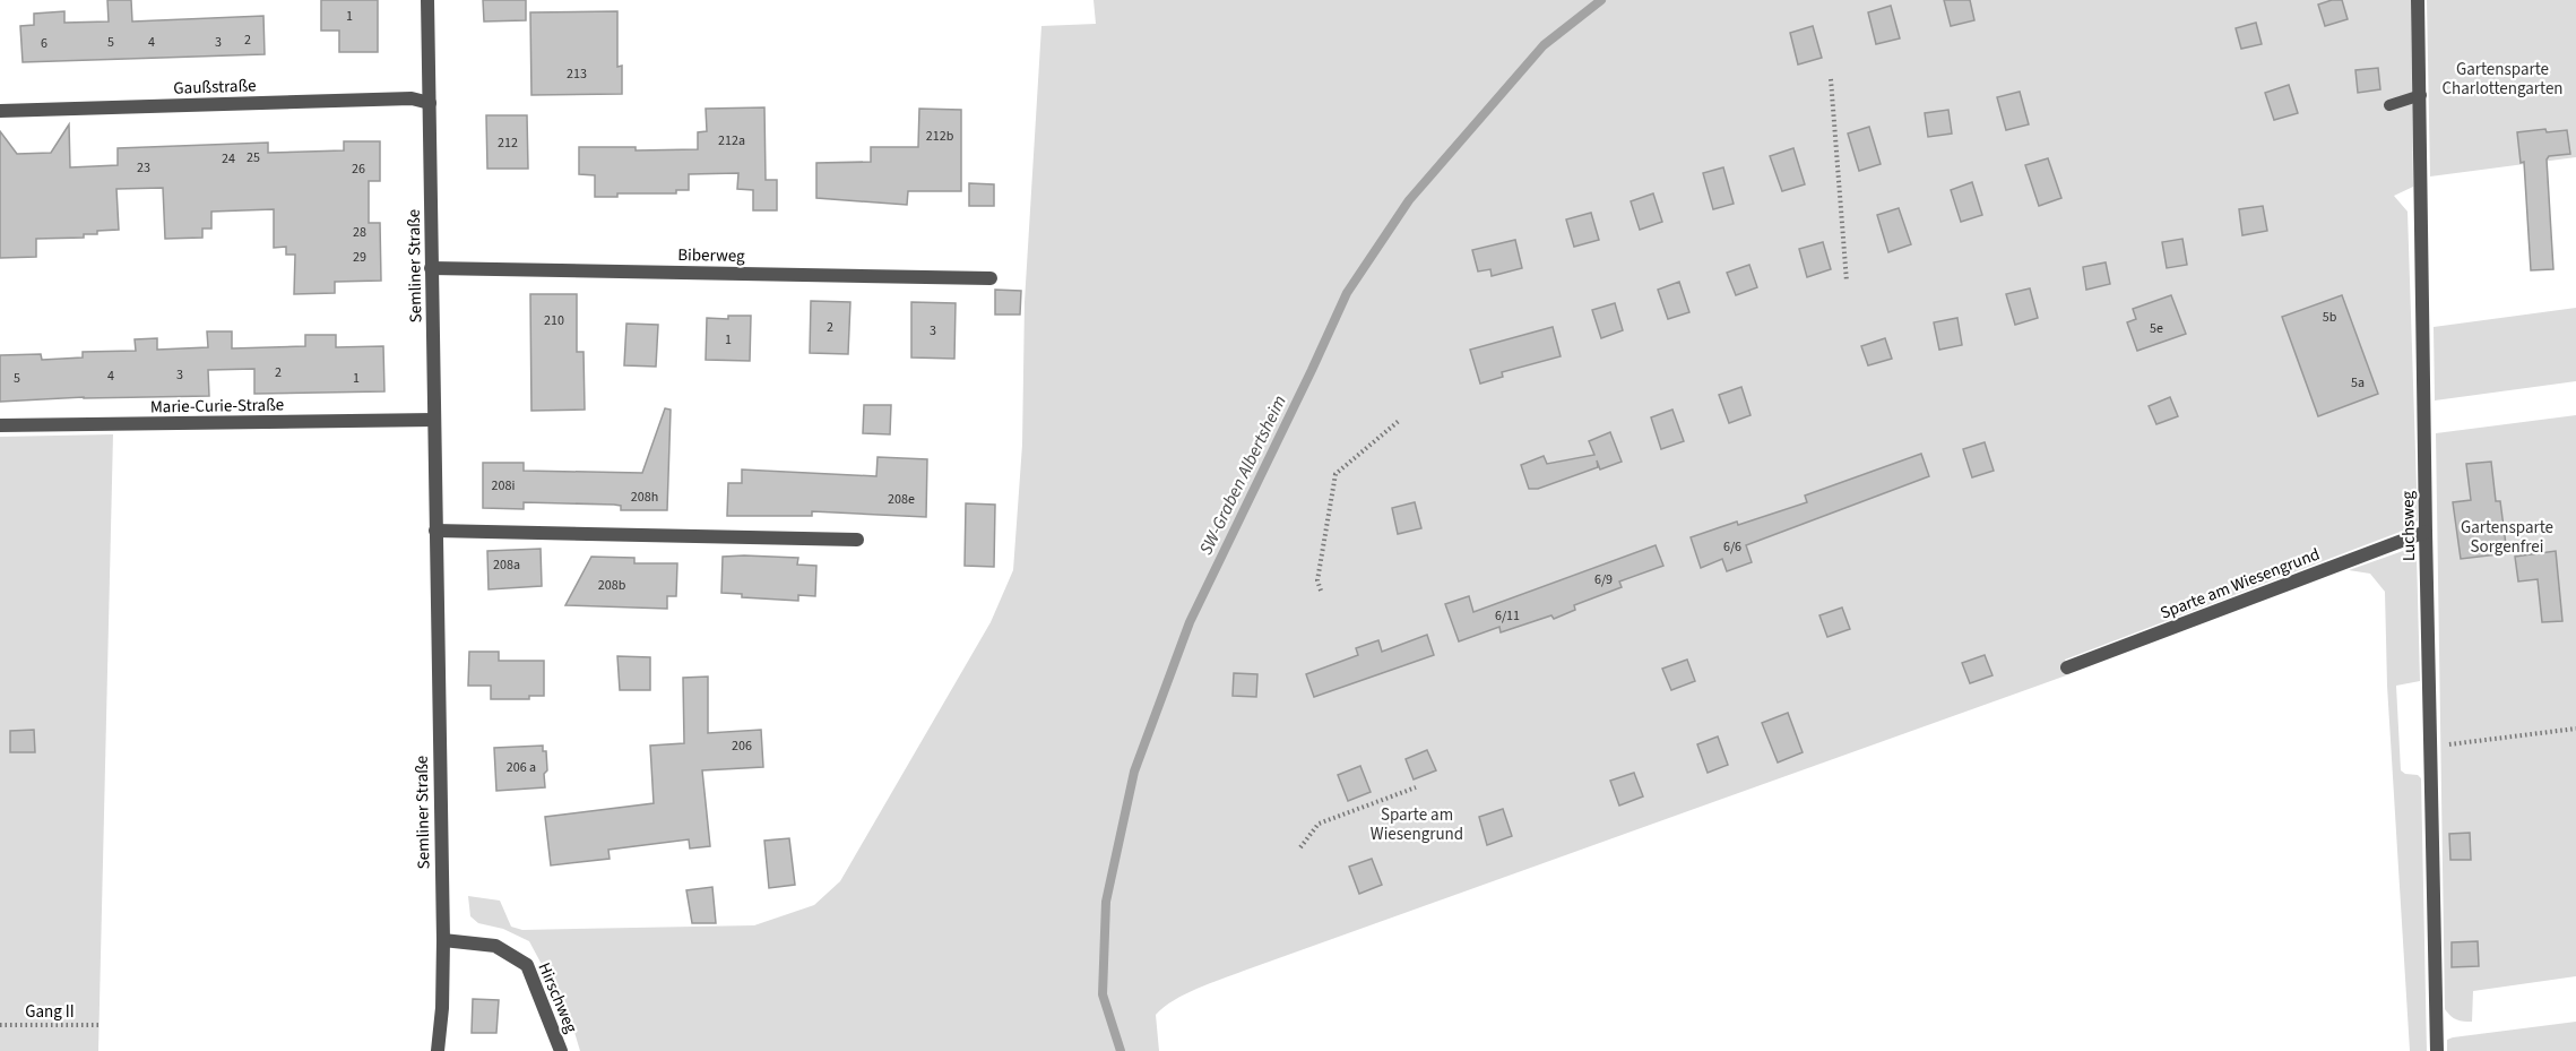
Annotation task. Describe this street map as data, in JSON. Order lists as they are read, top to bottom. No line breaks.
{"streets":{"street":["Gaußstraße","Biberweg","Semliner Straße","Marie-Curie-Straße","Luchsweg","Sparte am Wiesengrund","Hirschweg"],"path":["Gang II"]},"crossings":[["Gaußstraße","Semliner Straße"],["Biberweg","Semliner Straße"],["Semliner Straße","Marie-Curie-Straße"],["Semliner Straße","Hirschweg"],["Luchsweg","Sparte am Wiesengrund"]],"water":["SW-Graben Albertsheim"],"parks":["Gartensparte Charlottengarten","Gartensparte Sorgenfrei","Sparte am Wiesengrund"],"house_numbers":["1","2","5","4","3","6","213","212b","212a","212","25","24","23","26","28","29","5b","210","2","5e","3","1","2","3","4","5","1","5a","208i","208h","208e","6/6","208a","6/9","208b","6/11","206","206 a"]}
